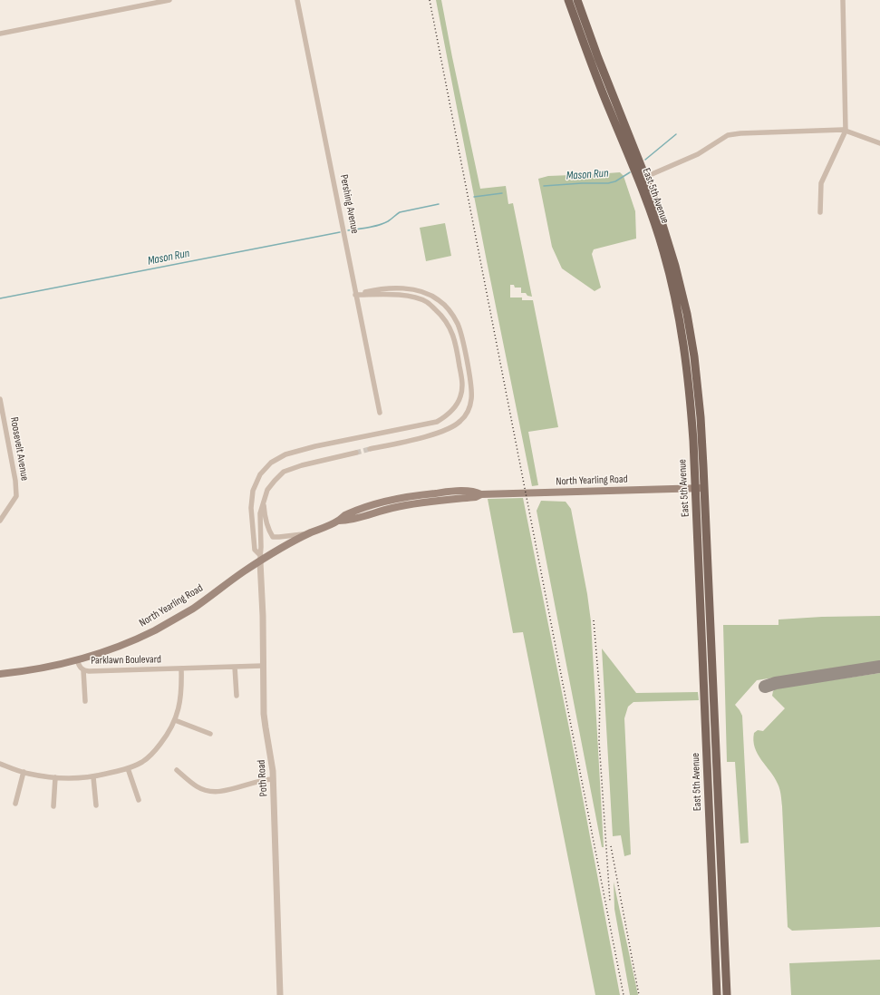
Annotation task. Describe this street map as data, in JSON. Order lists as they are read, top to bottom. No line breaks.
{"streets":{"main road":["East 5th Avenue","North Yearling Road"],"street":["Pershing Avenue","Roosevelt Avenue","Parklawn Boulevard","Poth Road"]},"crossings":[["East 5th Avenue","North Yearling Road"],["North Yearling Road","Parklawn Boulevard"],["North Yearling Road","Poth Road"],["Parklawn Boulevard","Poth Road"]],"water":["Mason Run"]}
